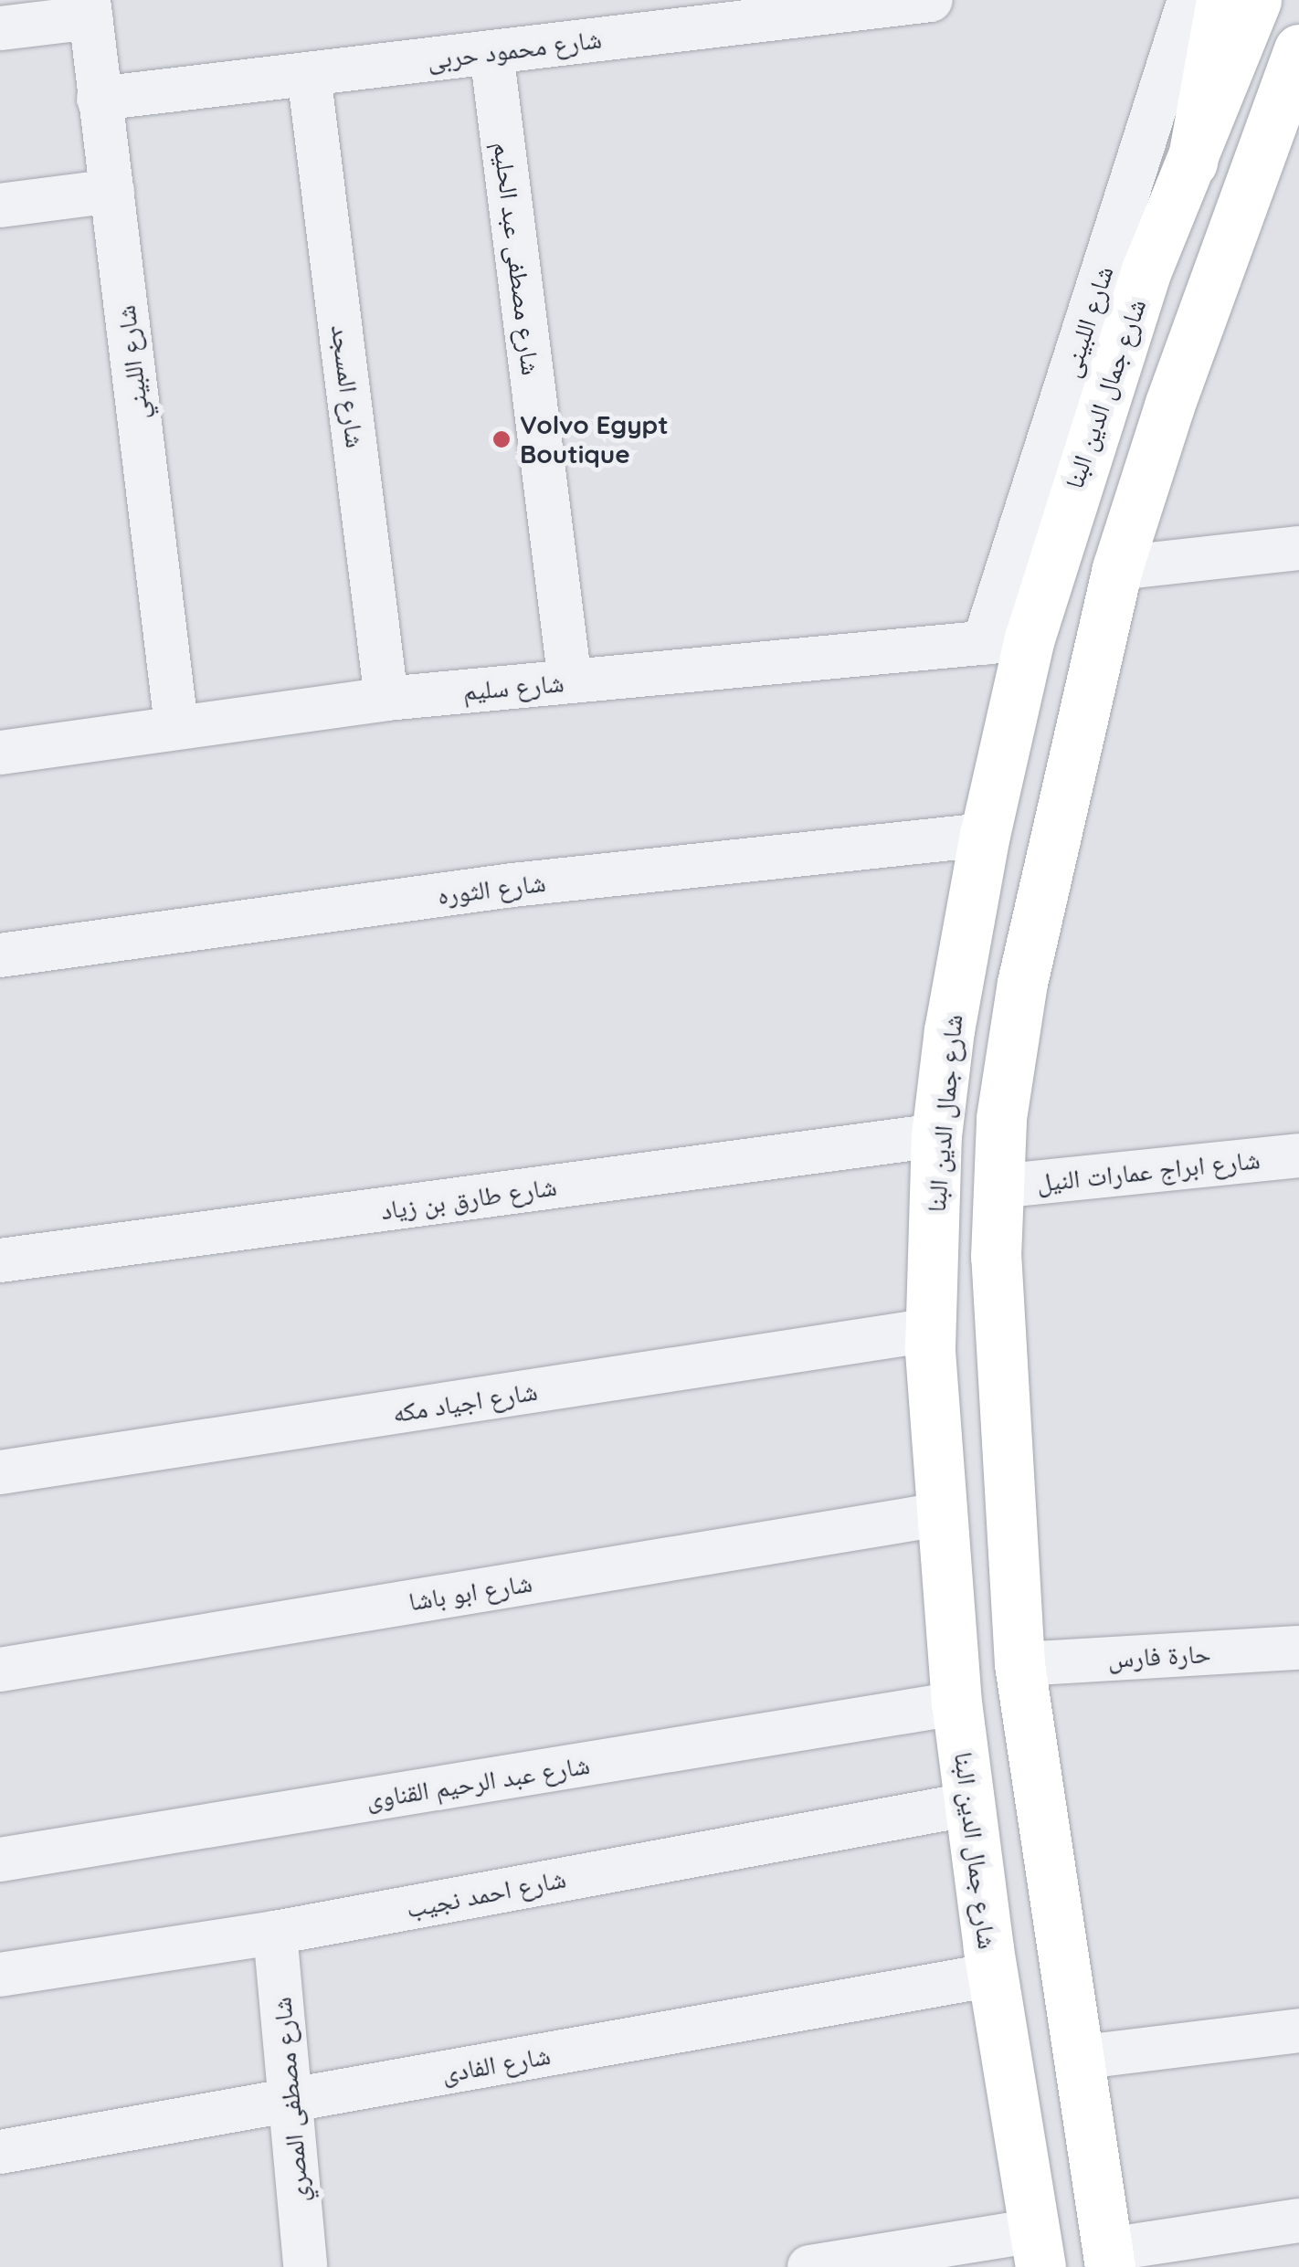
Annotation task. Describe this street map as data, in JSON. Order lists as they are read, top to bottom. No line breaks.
{"streets":{"main road":["شارع جمال الدين البنا"],"street":["شارع محمود حربى","شارع مصطفى عبد الحليم","شارع اللبينى","شارع اللبيني","شارع المسجد","شارع سليم","شارع الثوره","شارع ابراج عمارات النيل","شارع طارق بن زياد","شارع اجياد مكه","شارع ابو باشا","حارة فارس","شارع عبد الرحيم القناوى","شارع احمد نجيب","شارع الفادى","شارع مصطفى المصري"]},"crossings":[["شارع محمود حربى","شارع مصطفى عبد الحليم"],["شارع محمود حربى","شارع اللبيني"],["شارع محمود حربى","شارع المسجد"],["شارع مصطفى عبد الحليم","شارع سليم"],["شارع اللبينى","شارع جمال الدين البنا"],["شارع اللبينى","شارع سليم"],["شارع اللبيني","شارع سليم"],["شارع المسجد","شارع سليم"],["شارع جمال الدين البنا","شارع سليم"],["شارع جمال الدين البنا","شارع الثوره"],["شارع جمال الدين البنا","شارع طارق بن زياد"],["شارع جمال الدين البنا","شارع اجياد مكه"],["شارع جمال الدين البنا","شارع ابو باشا"],["شارع جمال الدين البنا","شارع عبد الرحيم القناوى"],["شارع جمال الدين البنا","شارع احمد نجيب"],["شارع جمال الدين البنا","شارع الفادى"],["شارع احمد نجيب","شارع مصطفى المصري"],["شارع الفادى","شارع مصطفى المصري"]],"places":["Volvo Egypt Boutique"]}
